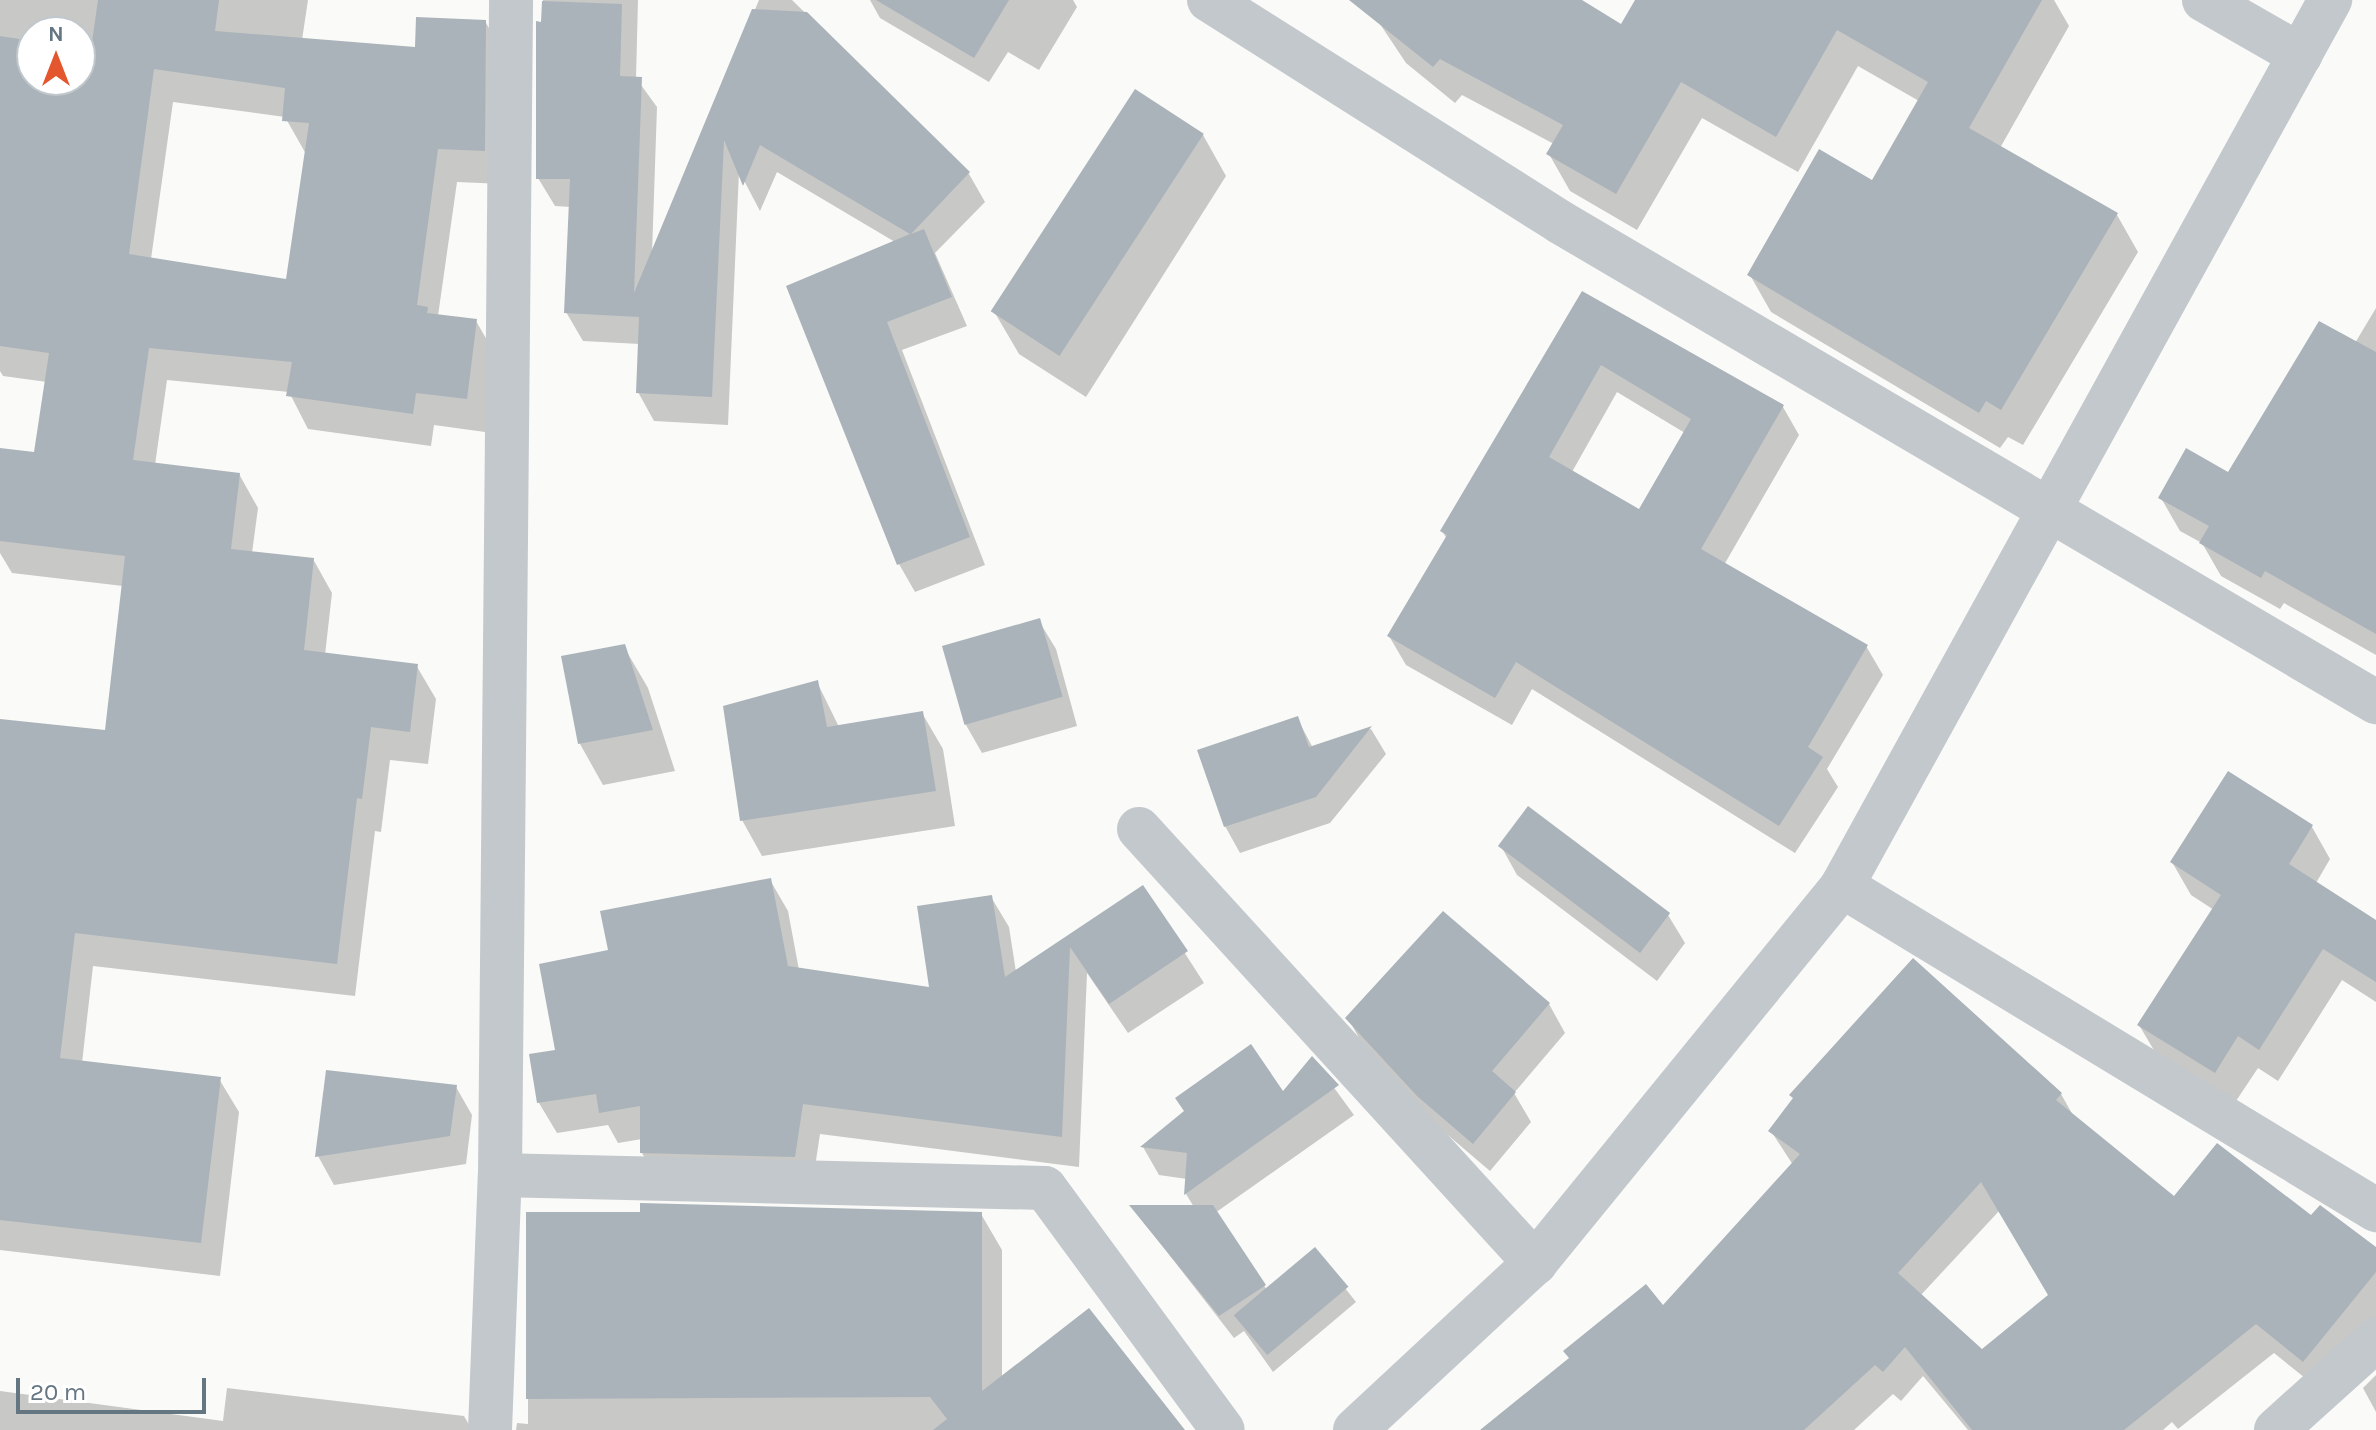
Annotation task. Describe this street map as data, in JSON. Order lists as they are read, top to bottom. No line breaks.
{"scale_bar":"20 m","north":"top"}
